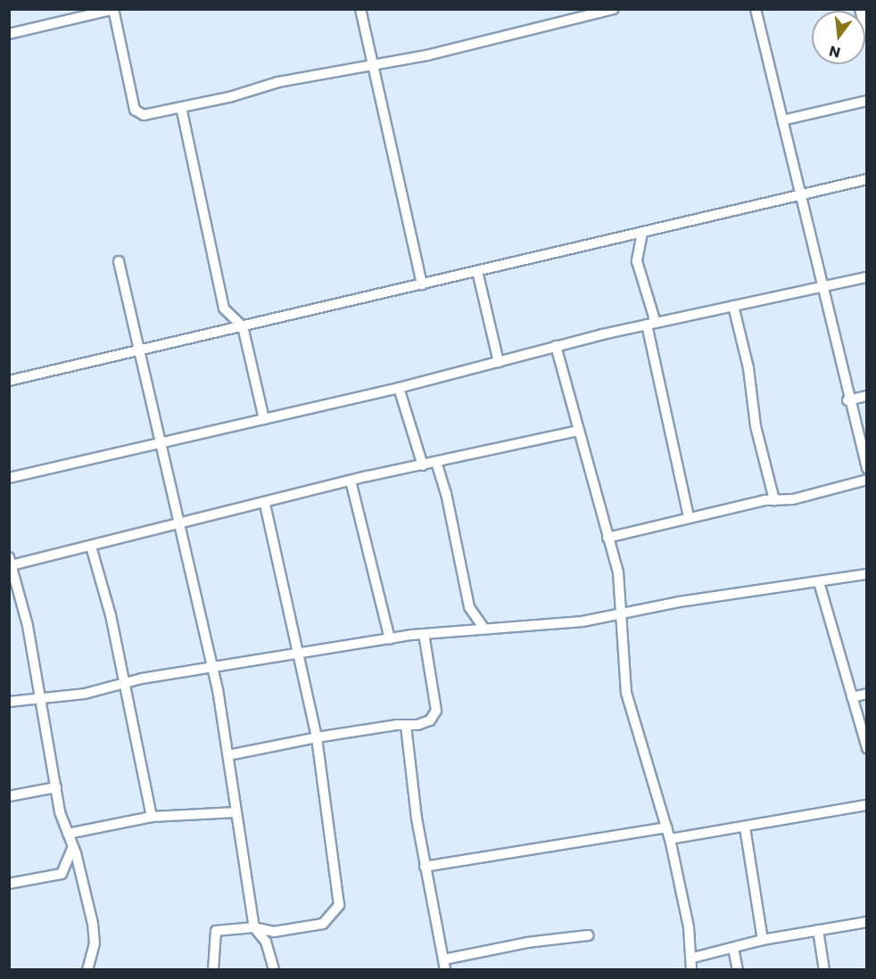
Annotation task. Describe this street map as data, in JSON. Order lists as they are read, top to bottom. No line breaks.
{"north":"bottom"}
